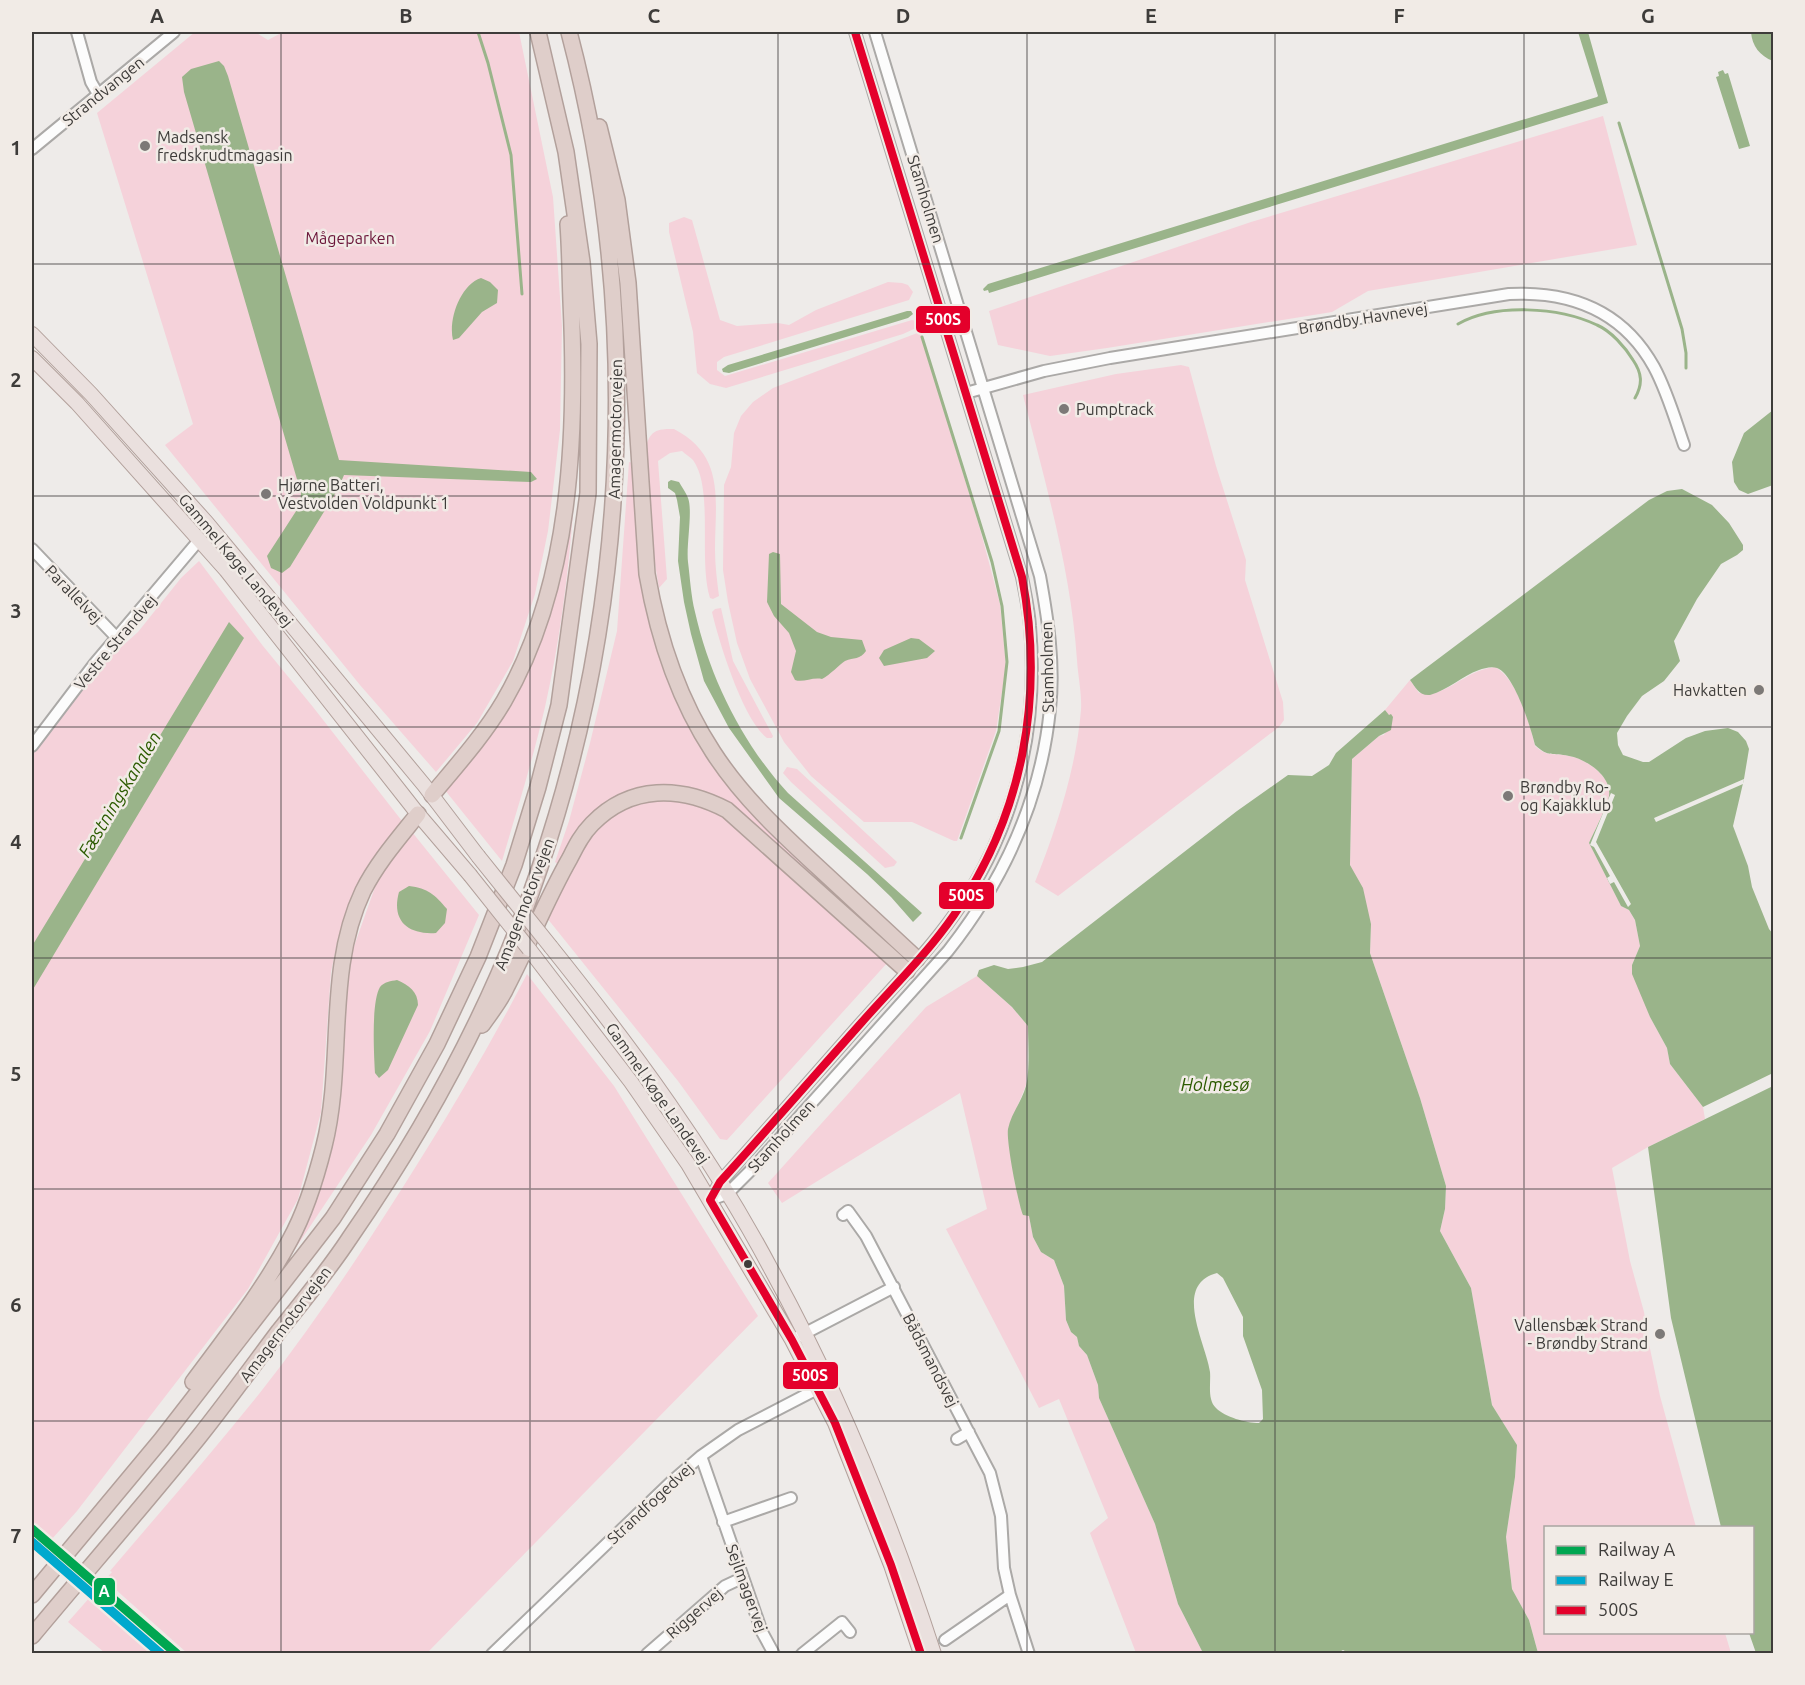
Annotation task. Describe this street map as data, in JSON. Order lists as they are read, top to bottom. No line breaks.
{"streets":{"highway":["Amagermotorvejen"],"main road":["Gammel Køge Landevej"],"street":["Strandvangen","Stamholmen","Brøndby Havnevej","Parallelvej","Vestre Strandvej","Bådsmandsvej","Strandfogedvej","Sejlmagervej","Riggervej"]},"crossings":[["Stamholmen","Brøndby Havnevej"],["Stamholmen","Gammel Køge Landevej"],["Gammel Køge Landevej","Vestre Strandvej"],["Gammel Køge Landevej","Strandfogedvej"],["Parallelvej","Vestre Strandvej"],["Strandfogedvej","Sejlmagervej"],["Sejlmagervej","Riggervej"]],"water":["Fæstningskanalen","Holmesø"],"parks":["Mågeparken"],"places":["Madsensk fredskrudtmagasin","Pumptrack","Hjørne Batteri, Vestvolden Voldpunkt 1","Havkatten","Brøndby Ro- og Kajakklub","Vallensbæk Strand - Brøndby Strand"],"lines":["transit line 500S","rail line A","rail line E"],"legend":["Railway A","Railway E","500S"],"grid":{"columns":["A","B","C","D","E","F","G"],"rows":["1","2","3","4","5","6","7"]}}
